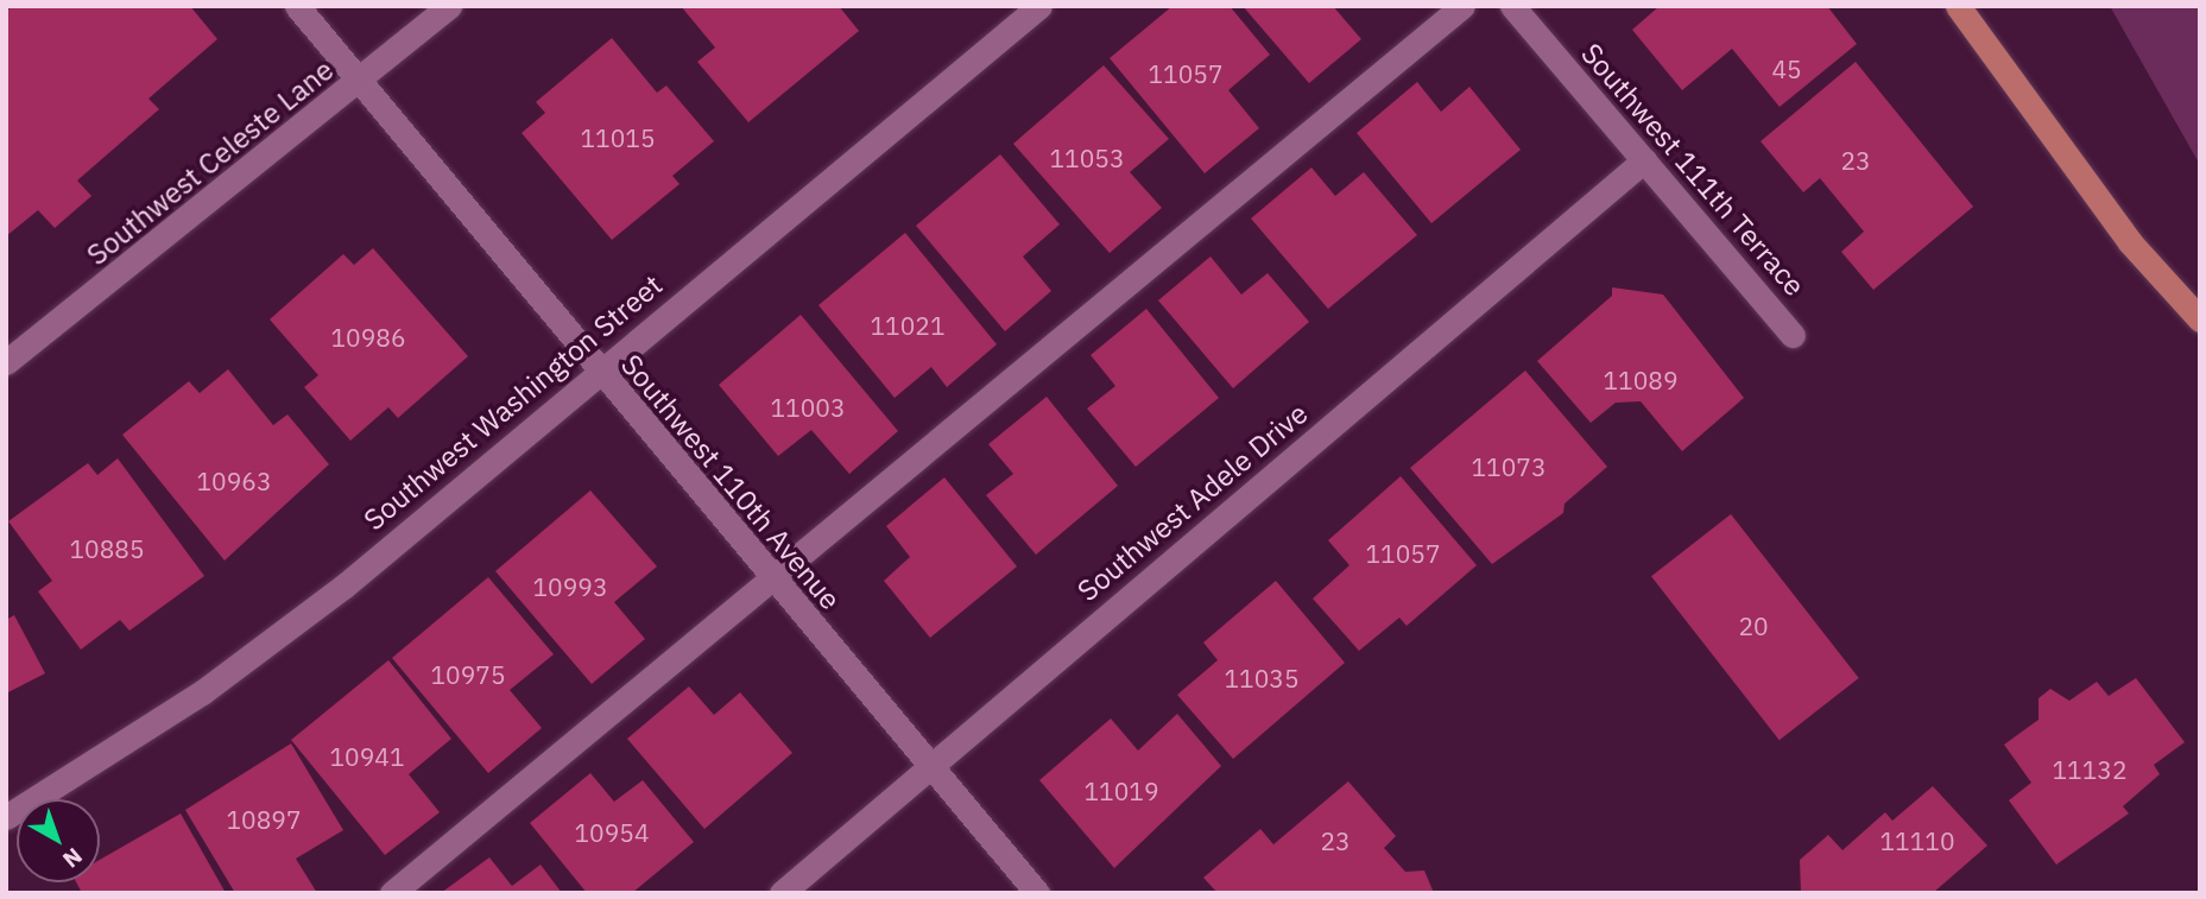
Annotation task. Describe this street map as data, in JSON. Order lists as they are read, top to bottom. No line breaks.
{"streets":{"street":["Southwest Celeste Lane","Southwest 111th Terrace","Southwest Washington Street","Southwest 110th Avenue","Southwest Adele Drive"]},"crossings":[["Southwest Celeste Lane","Southwest 110th Avenue"],["Southwest 111th Terrace","Southwest Adele Drive"],["Southwest Washington Street","Southwest 110th Avenue"],["Southwest 110th Avenue","Southwest Adele Drive"]],"house_numbers":["45","11057","11015","11053","23","11021","10986","11089","11003","11073","10963","10885","11057","10993","20","10975","11035","10941","11132","11019","10897","10954","23","11110"],"north":"bottom right"}
